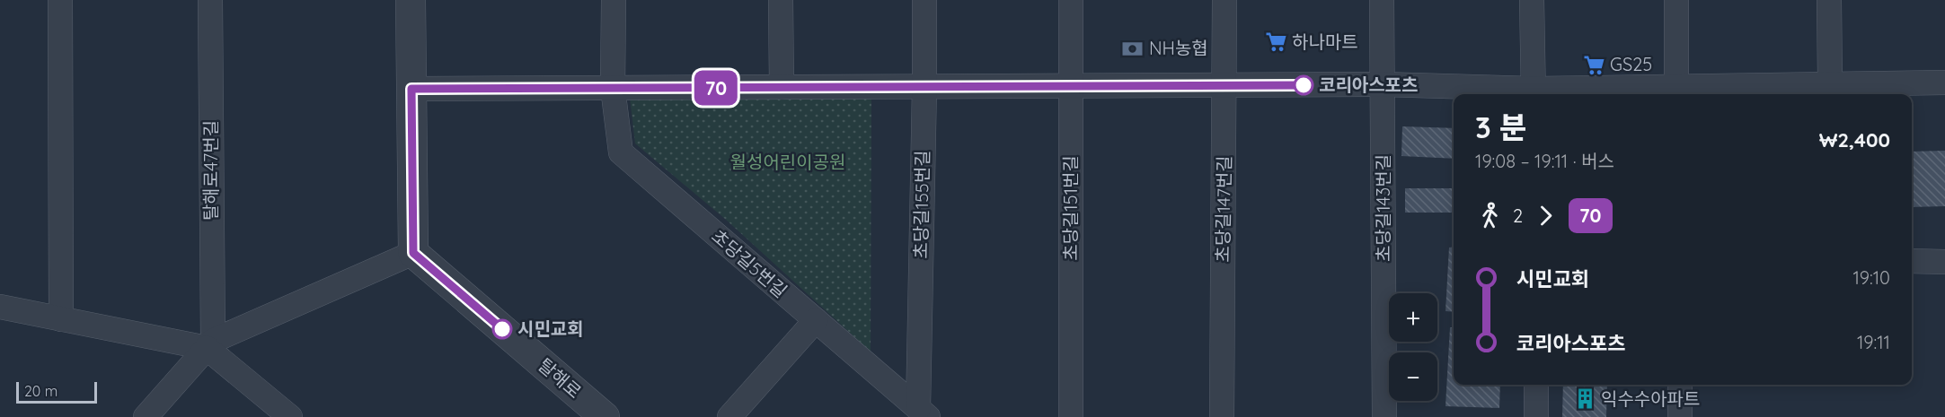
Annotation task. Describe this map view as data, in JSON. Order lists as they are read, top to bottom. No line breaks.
{"streets":{"street":["탈해로47번길","초당길155번길","초당길151번길","초당길143번길","초당길147번길","초당길5번길","탈해로"]},"crossings":[["초당길155번길","초당길5번길"]],"parks":["월성어린이공원"],"places":{"supermarket":["하나마트","GS25"],"bank":["NH농협"],"other":["코리아스포츠","시민교회"],"building":["익수수아파트"]},"lines":["bus line 70"],"scale_bar":"20 m","page":{"on_map":"70","heading":["3 분","19:08 – 19:11 · 버스","₩2,400"],"legs":["2","70"],"list":[{"name":"시민교회","value":"19:10"},{"name":"코리아스포츠","value":"19:11"}],"map_buttons":["+","−"],"scale":"20 m"}}
